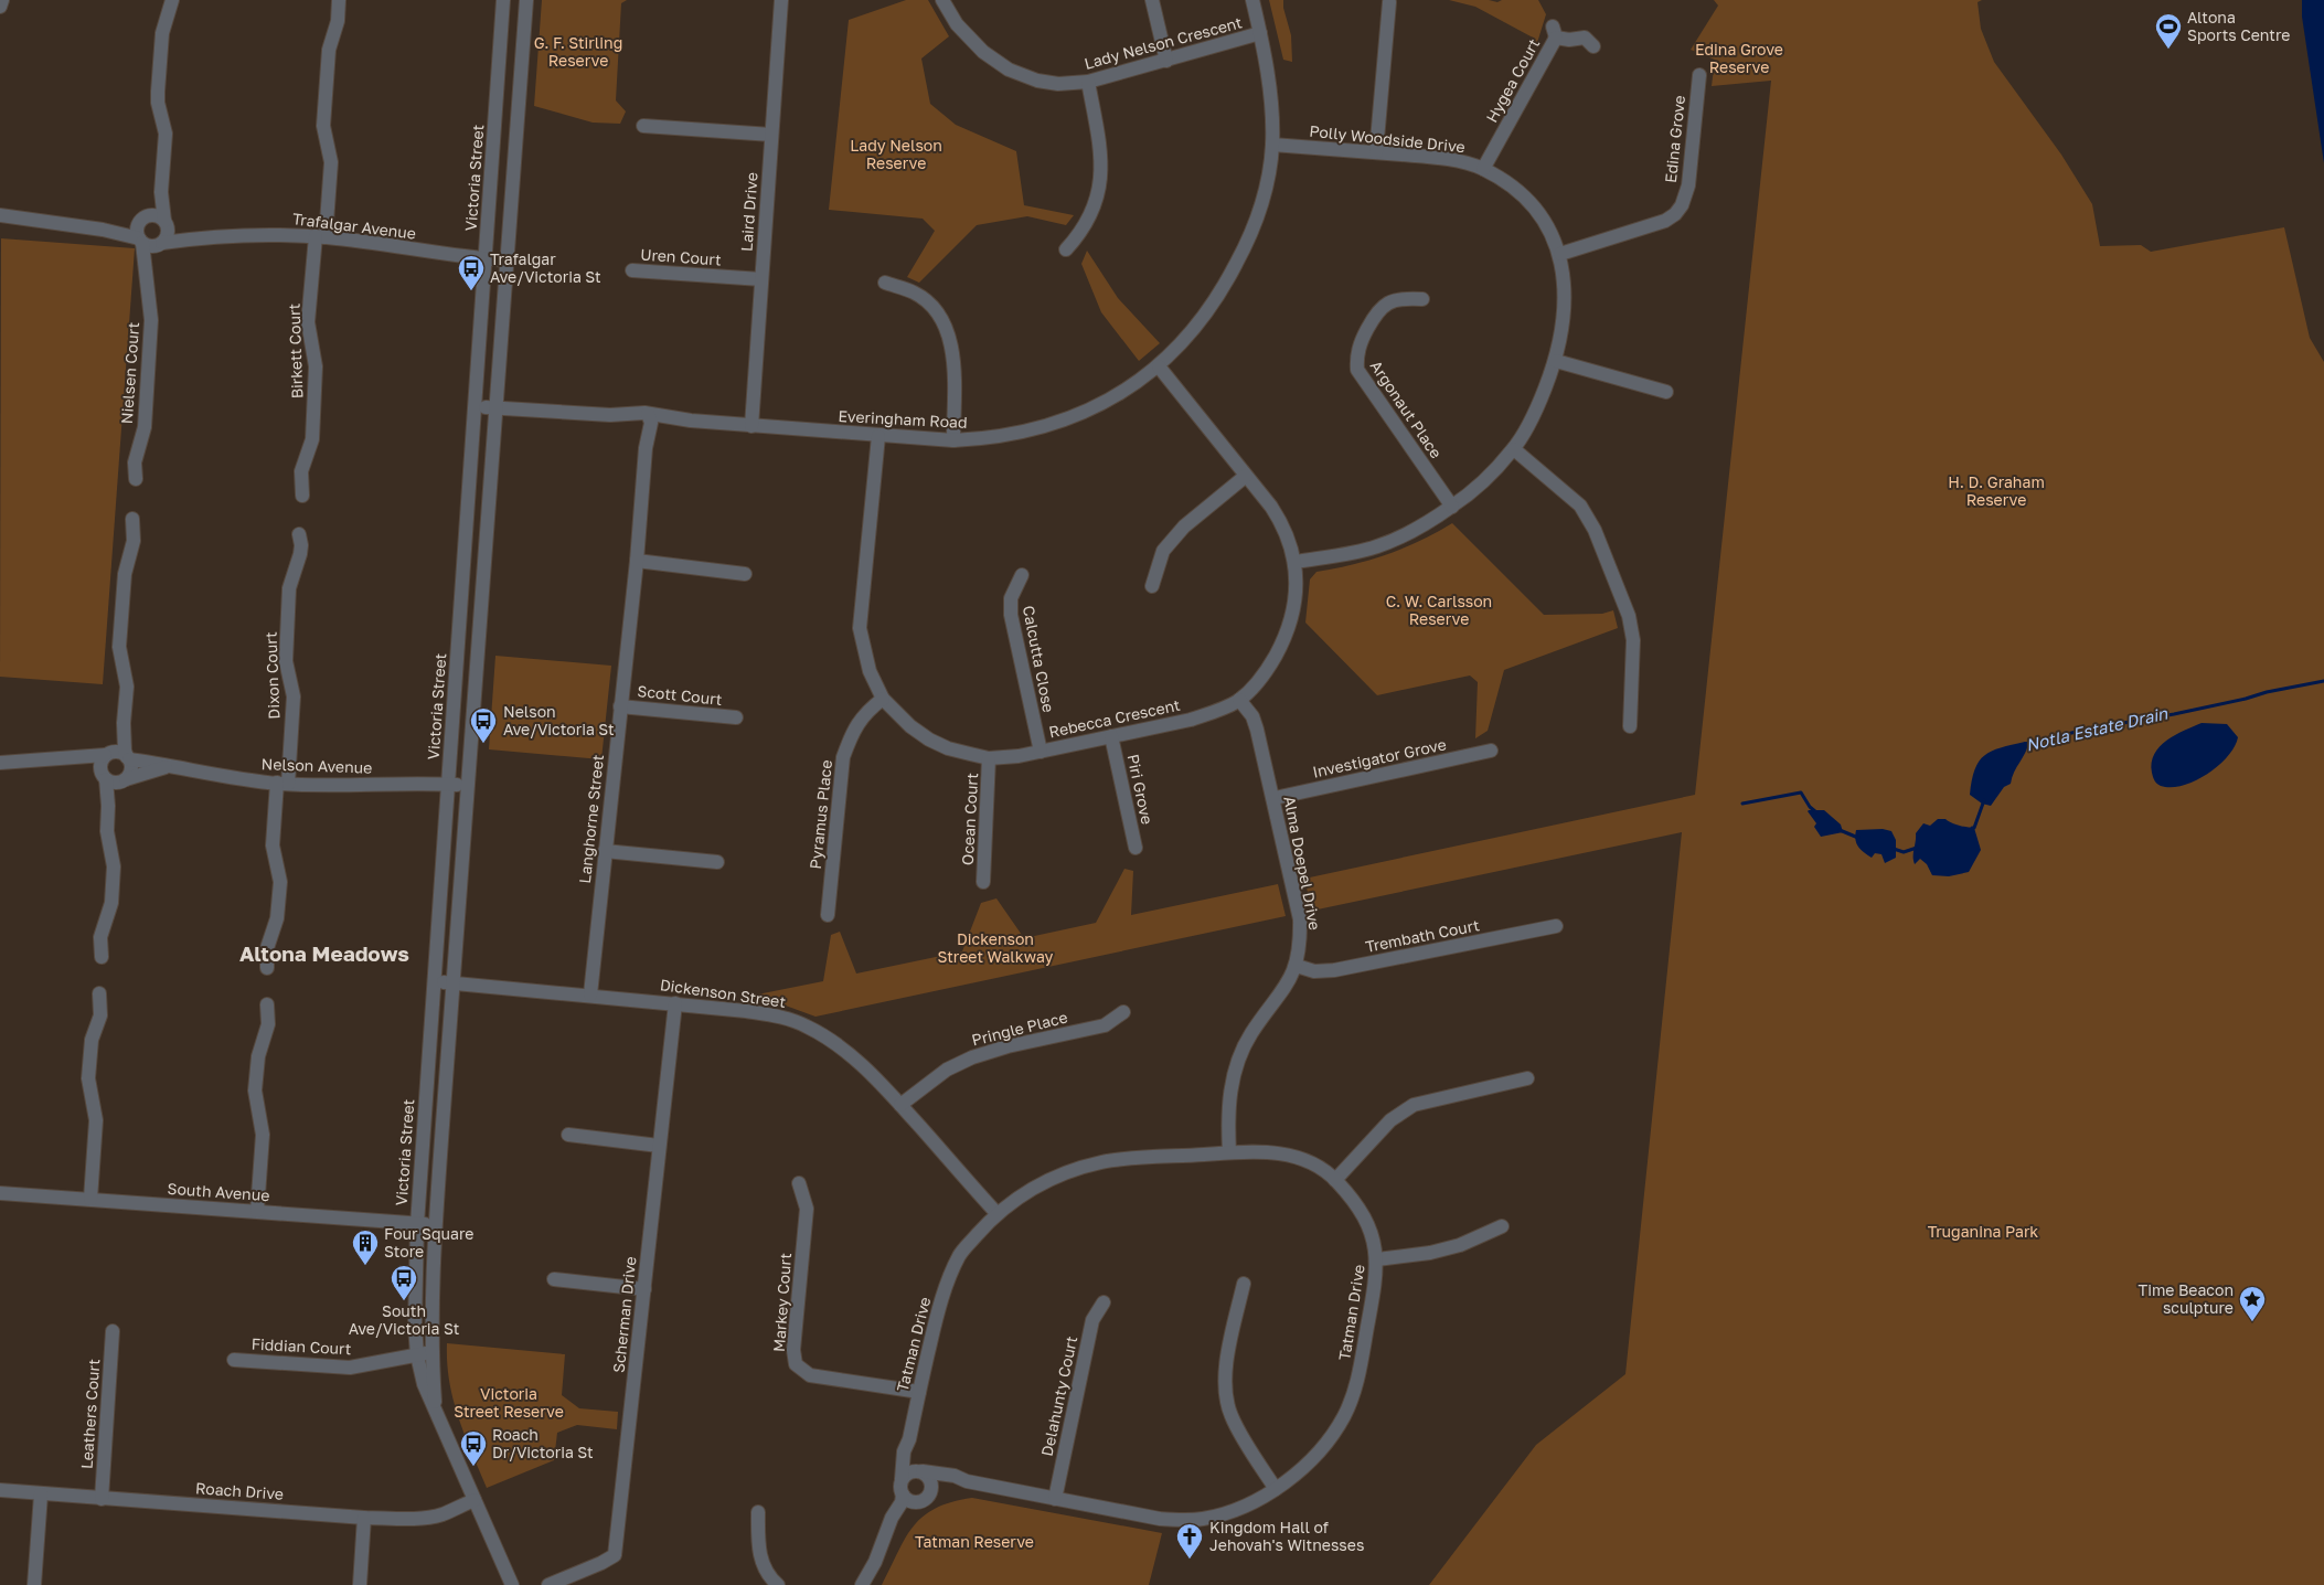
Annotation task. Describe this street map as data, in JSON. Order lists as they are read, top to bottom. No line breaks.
{"streets":{"street":["Lady Nelson Crescent","Hygea Court","Polly Woodside Drive","Edina Grove","Victoria Street","Laird Drive","Trafalgar Avenue","Uren Court","Birkett Court","Nielsen Court","Argonaut Place","Everingham Road","Calcutta Close","Dixon Court","Scott Court","Rebecca Crescent","Investigator Grove","Nelson Avenue","Piri Grove","Pyramus Place","Langhorne Street","Ocean Court","Alma Doepel Drive","Trembath Court","Dickenson Street","Pringle Place","South Avenue","Markey Court","Tatman Drive","Scherman Drive","Fiddian Court","Delahunty Court","Leathers Court","Roach Drive"]},"crossings":[["Lady Nelson Crescent","Everingham Road"],["Hygea Court","Polly Woodside Drive"],["Polly Woodside Drive","Edina Grove"],["Polly Woodside Drive","Argonaut Place"],["Polly Woodside Drive","Everingham Road"],["Polly Woodside Drive","Rebecca Crescent"],["Victoria Street","Trafalgar Avenue"],["Victoria Street","Everingham Road"],["Victoria Street","Nelson Avenue"],["Victoria Street","Dickenson Street"],["Victoria Street","South Avenue"],["Victoria Street","Fiddian Court"],["Victoria Street","Roach Drive"],["Laird Drive","Uren Court"],["Laird Drive","Everingham Road"],["Trafalgar Avenue","Birkett Court"],["Trafalgar Avenue","Nielsen Court"],["Everingham Road","Rebecca Crescent"],["Everingham Road","Langhorne Street"],["Calcutta Close","Rebecca Crescent"],["Dixon Court","Nelson Avenue"],["Scott Court","Langhorne Street"],["Rebecca Crescent","Piri Grove"],["Rebecca Crescent","Pyramus Place"],["Rebecca Crescent","Ocean Court"],["Rebecca Crescent","Alma Doepel Drive"],["Investigator Grove","Alma Doepel Drive"],["Langhorne Street","Dickenson Street"],["Alma Doepel Drive","Trembath Court"],["Alma Doepel Drive","Tatman Drive"],["Dickenson Street","Pringle Place"],["Dickenson Street","Tatman Drive"],["Dickenson Street","Scherman Drive"],["Markey Court","Tatman Drive"],["Tatman Drive","Delahunty Court"],["Leathers Court","Roach Drive"]],"districts":["Altona Meadows"],"water":["Notla Estate Drain"],"parks":["G. F. Stirling Reserve","Edina Grove Reserve","Lady Nelson Reserve","H. D. Graham Reserve","C. W. Carlsson Reserve","Dickenson Street Walkway","Truganina Park","Victoria Street Reserve","Tatman Reserve"],"places":{"sports":["Altona Sports Centre"],"bus stop":["Trafalgar Ave/Victoria St","Nelson Ave/Victoria St","South Ave/Victoria St","Roach Dr/Victoria St"],"building":["Four Square Store"],"place":["Time Beacon sculpture"],"church":["Kingdom Hall of Jehovah's Witnesses"]}}
